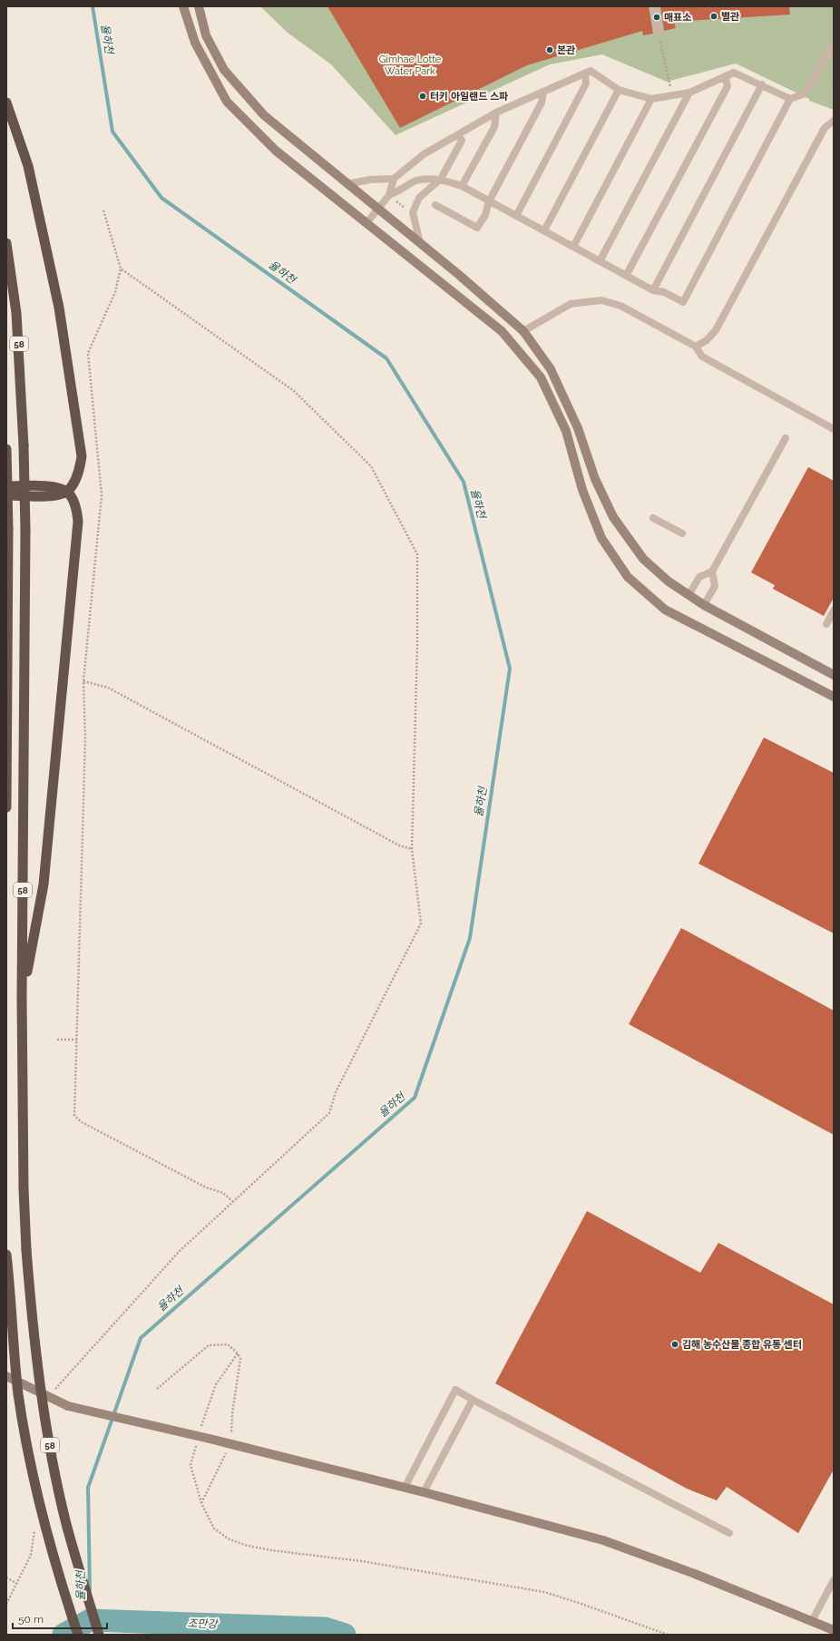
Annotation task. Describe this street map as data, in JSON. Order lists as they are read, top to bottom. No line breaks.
{"streets":{"highway":["58"]},"water":["율하천","조만강"],"parks":["Gimhae Lotte Water Park"],"places":["별관","매표소","본관","터키 아일랜드 스파","김해 농수산물 종합 유통 센터"],"scale_bar":"50 m"}
